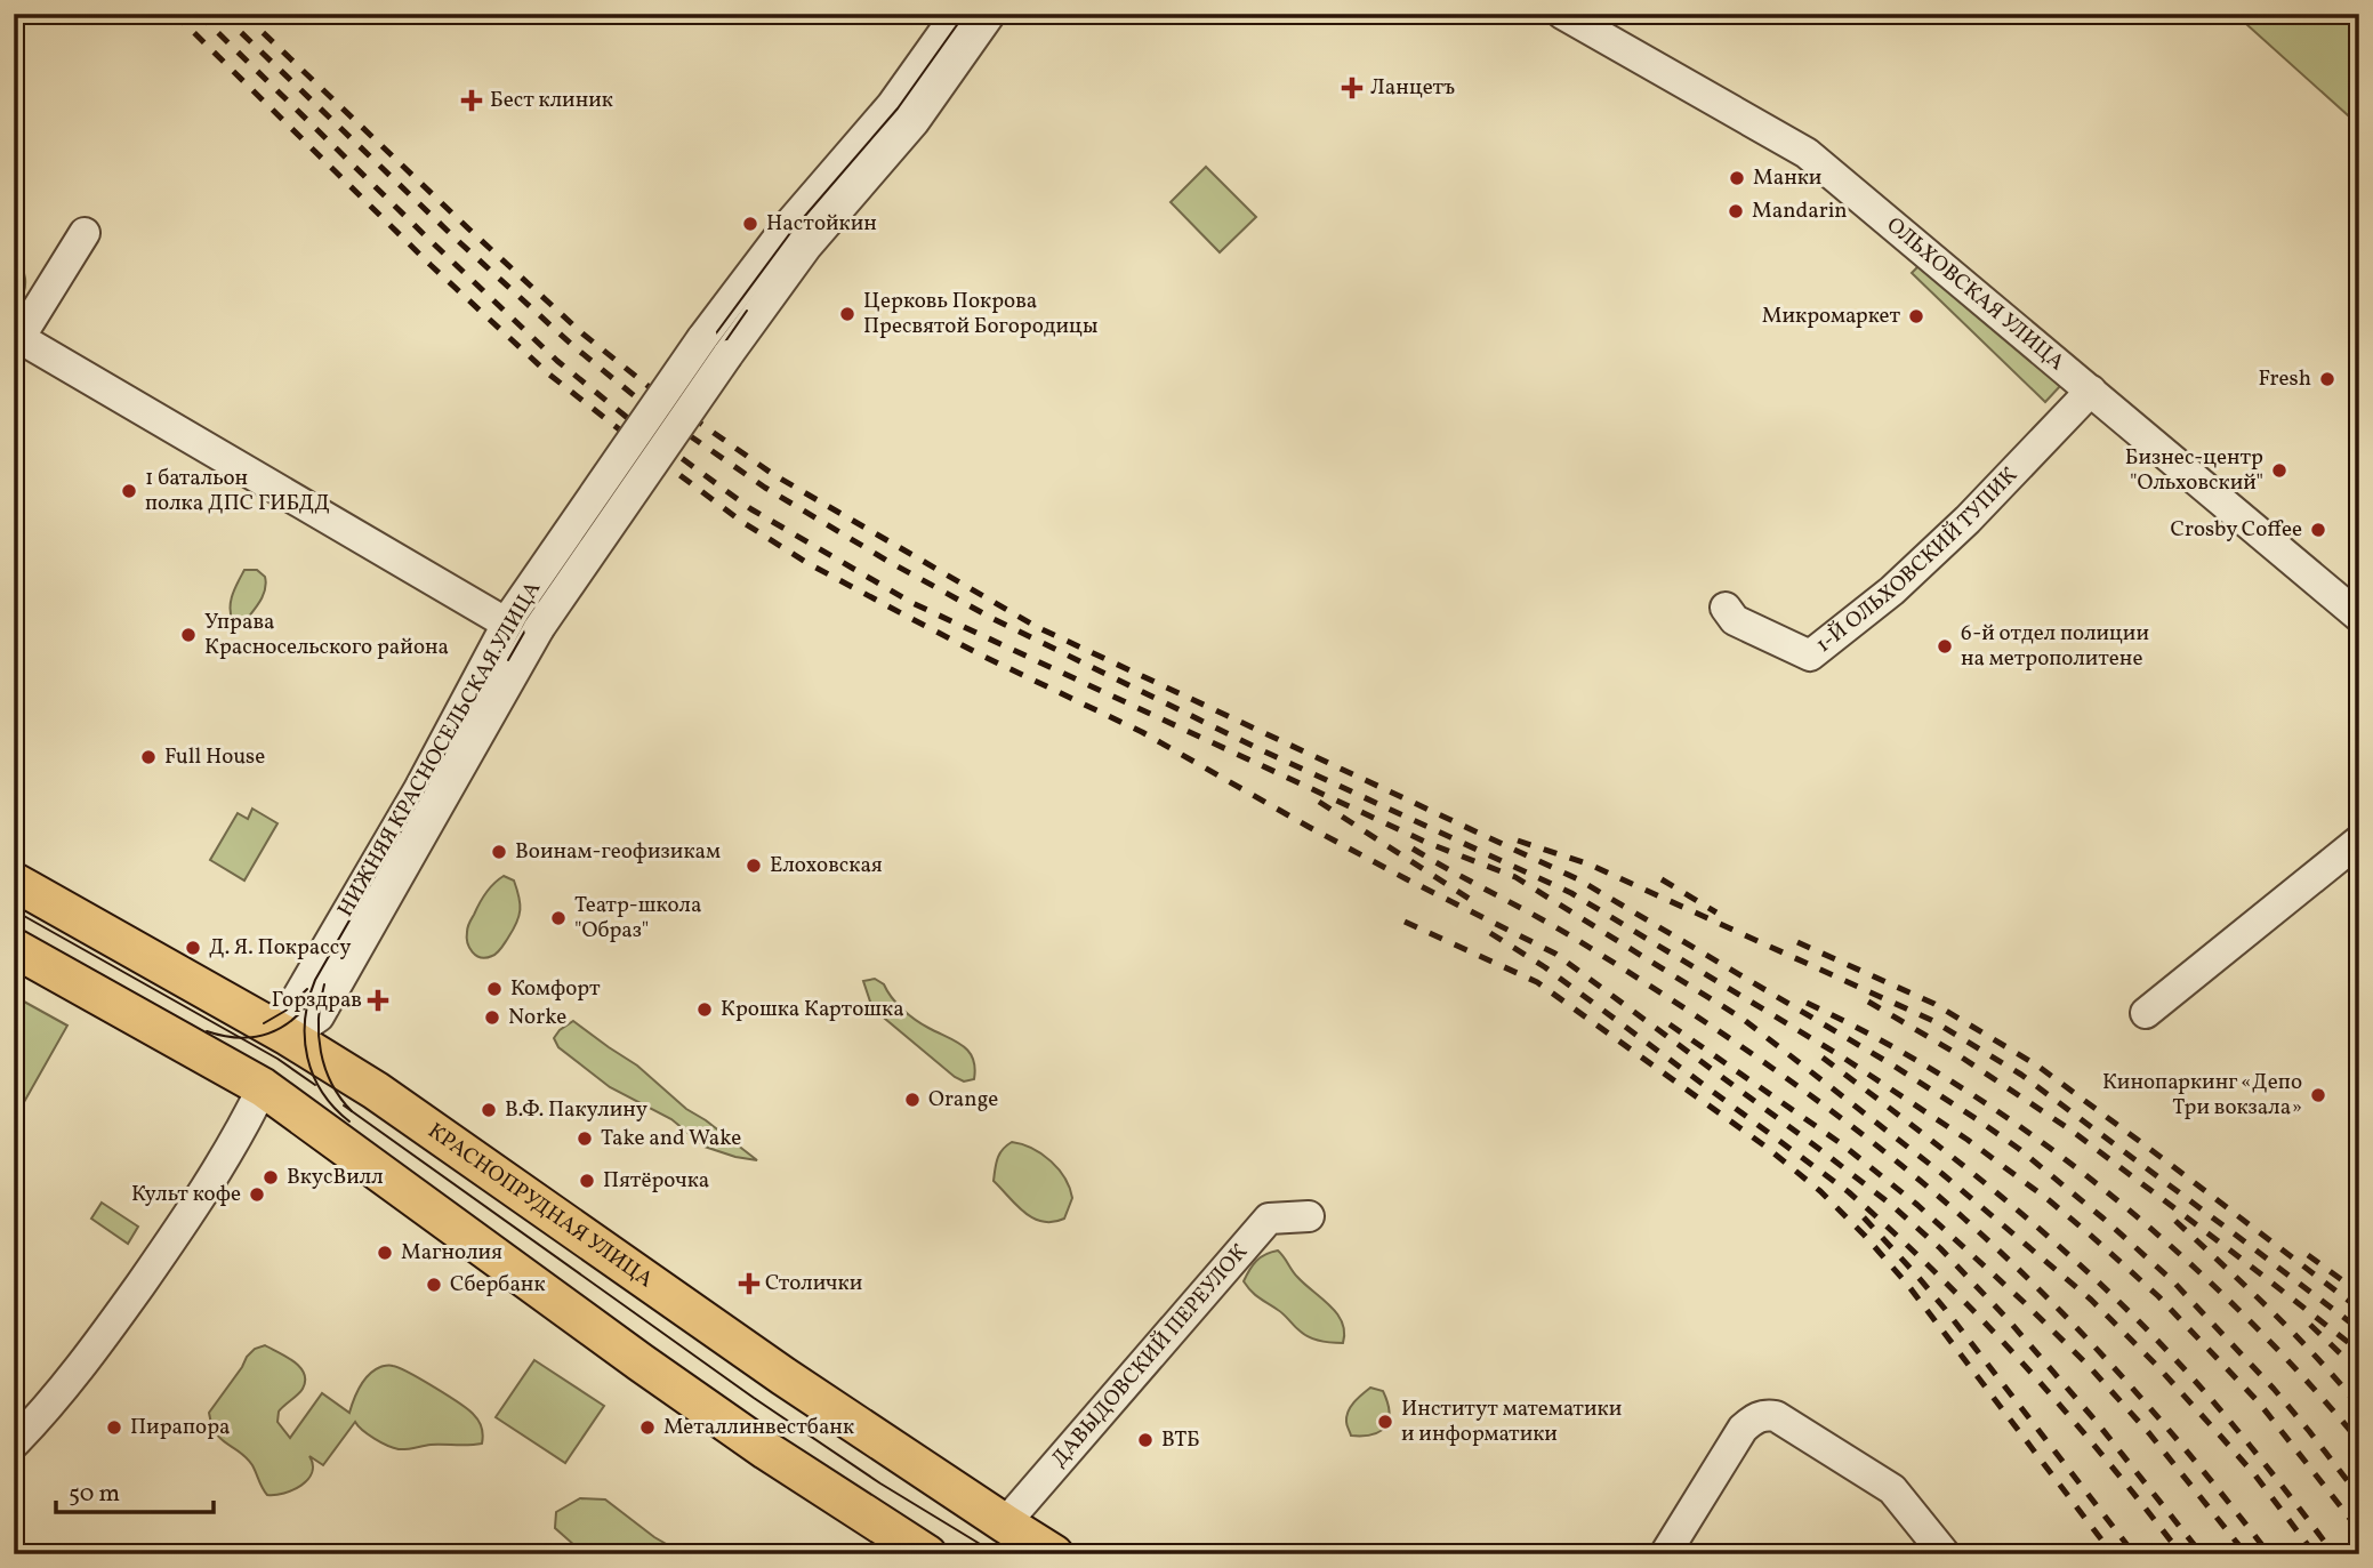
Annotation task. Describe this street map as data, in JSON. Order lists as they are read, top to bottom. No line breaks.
{"streets":{"main road":["КРАСНОПРУДНАЯ УЛИЦА"],"street":["ОЛЬХОВСКАЯ УЛИЦА","1-Й ОЛЬХОВСКИЙ ТУПИК","НИЖНЯЯ КРАСНОСЕЛЬСКАЯ УЛИЦА","ДАВЫДОВСКИЙ ПЕРЕУЛОК"]},"crossings":[["ОЛЬХОВСКАЯ УЛИЦА","1-Й ОЛЬХОВСКИЙ ТУПИК"],["НИЖНЯЯ КРАСНОСЕЛЬСКАЯ УЛИЦА","КРАСНОПРУДНАЯ УЛИЦА"],["КРАСНОПРУДНАЯ УЛИЦА","ДАВЫДОВСКИЙ ПЕРЕУЛОК"]],"places":{"health":["Ланцетъ","Бест клиник","Горздрав","Столички"],"other":["Манки","Mandarin","Настойкин","Церковь Покрова Пресвятой Богородицы","Микромаркет","Fresh","Бизнес-центр \"Ольховский\"","1 батальон полка ДПС ГИБДД","Crosby Coffee","Управа Красносельского района","6-й отдел полиции на метрополитене","Full House","Воинам-геофизикам","Елоховская","Театр-школа \"Образ\"","Д. Я. Покрассу","Комфорт","Крошка Картошка","Norke","Кинопаркинг «Депо Три вокзала»","Orange","В.Ф. Пакулину","Take and Wake","ВкусВилл","Пятёрочка","Культ кофе","Магнолия","Сбербанк","Институт математики и информатики","Пирапора","Металлинвестбанк","ВТБ"]},"scale_bar":"50 m"}
